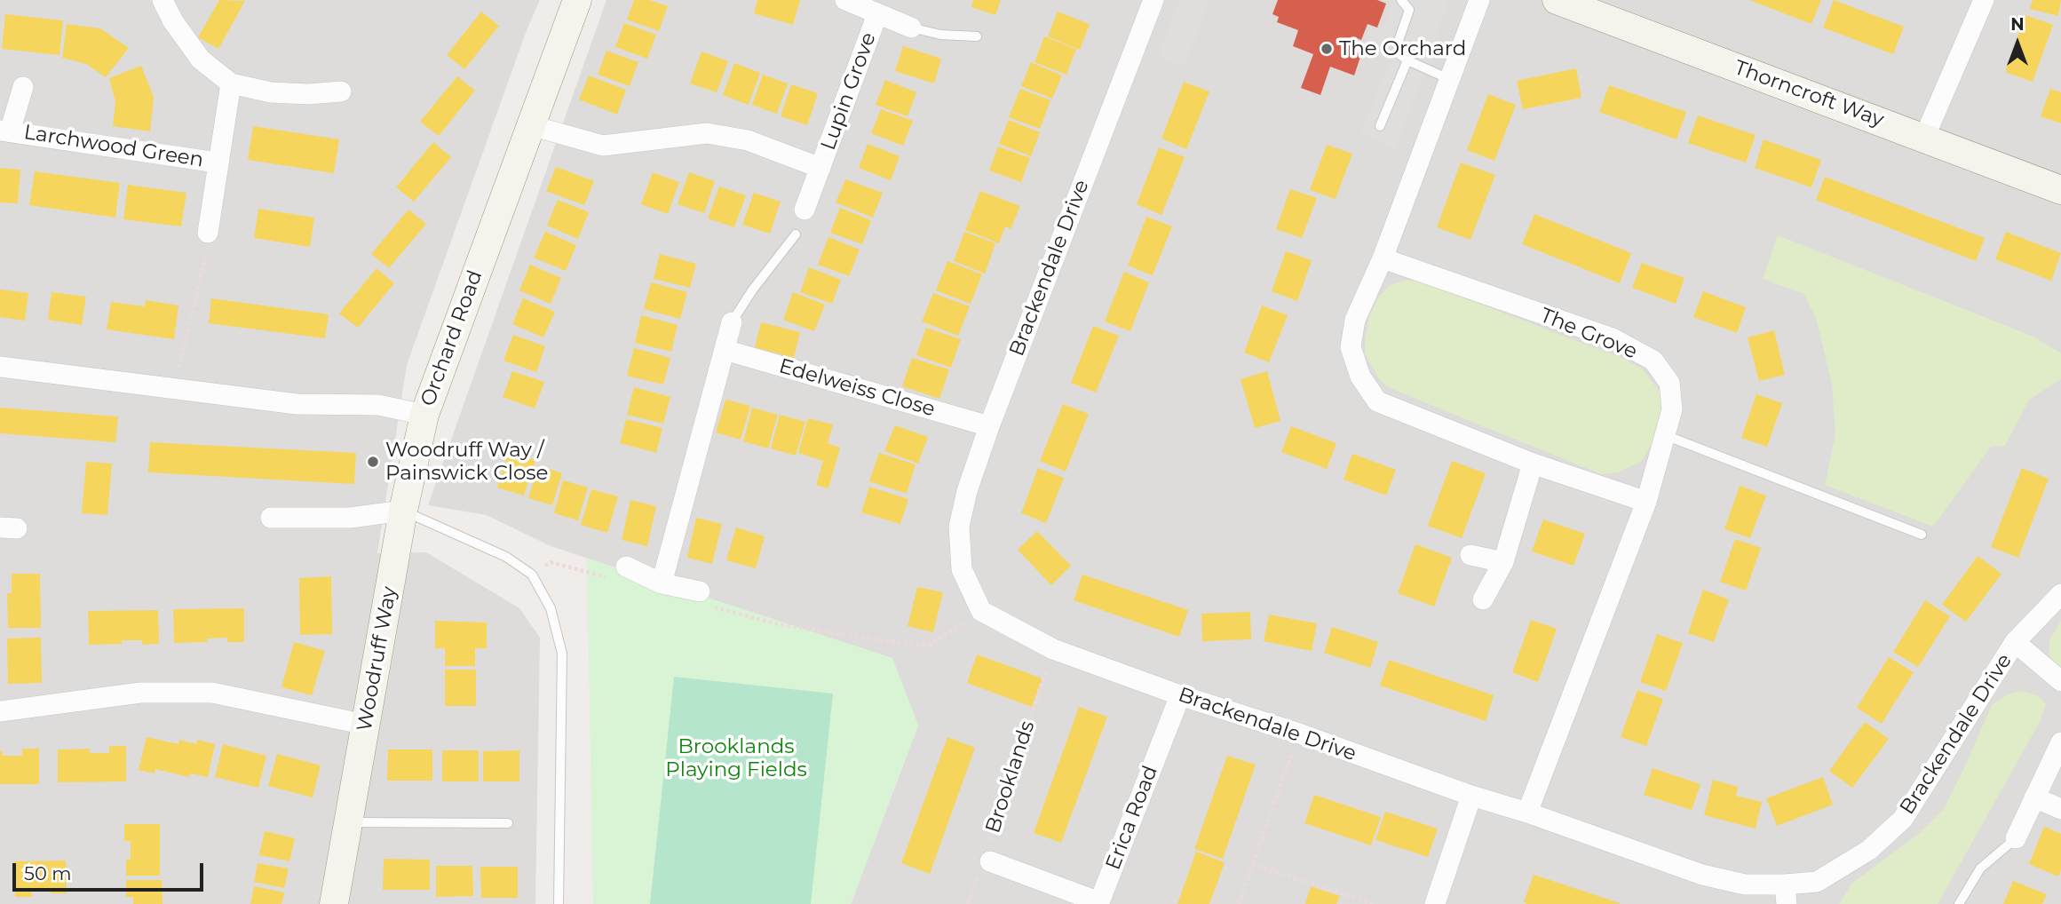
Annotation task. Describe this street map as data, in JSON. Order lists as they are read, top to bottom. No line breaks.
{"streets":{"street":["Lupin Grove","Thorncroft Way","Larchwood Green","Brackendale Drive","The Grove","Orchard Road","Edelweiss Close","Woodruff Way","Erica Road"],"path":["Brooklands"]},"crossings":[["Lupin Grove","Orchard Road"],["Brackendale Drive","The Grove"],["Brackendale Drive","Edelweiss Close"],["Brackendale Drive","Brooklands"],["Brackendale Drive","Erica Road"],["Orchard Road","Woodruff Way"],["Brooklands","Erica Road"]],"parks":["Brooklands Playing Fields"],"places":["The Orchard","Woodruff Way / Painswick Close"],"scale_bar":"50 m","north":"top"}
